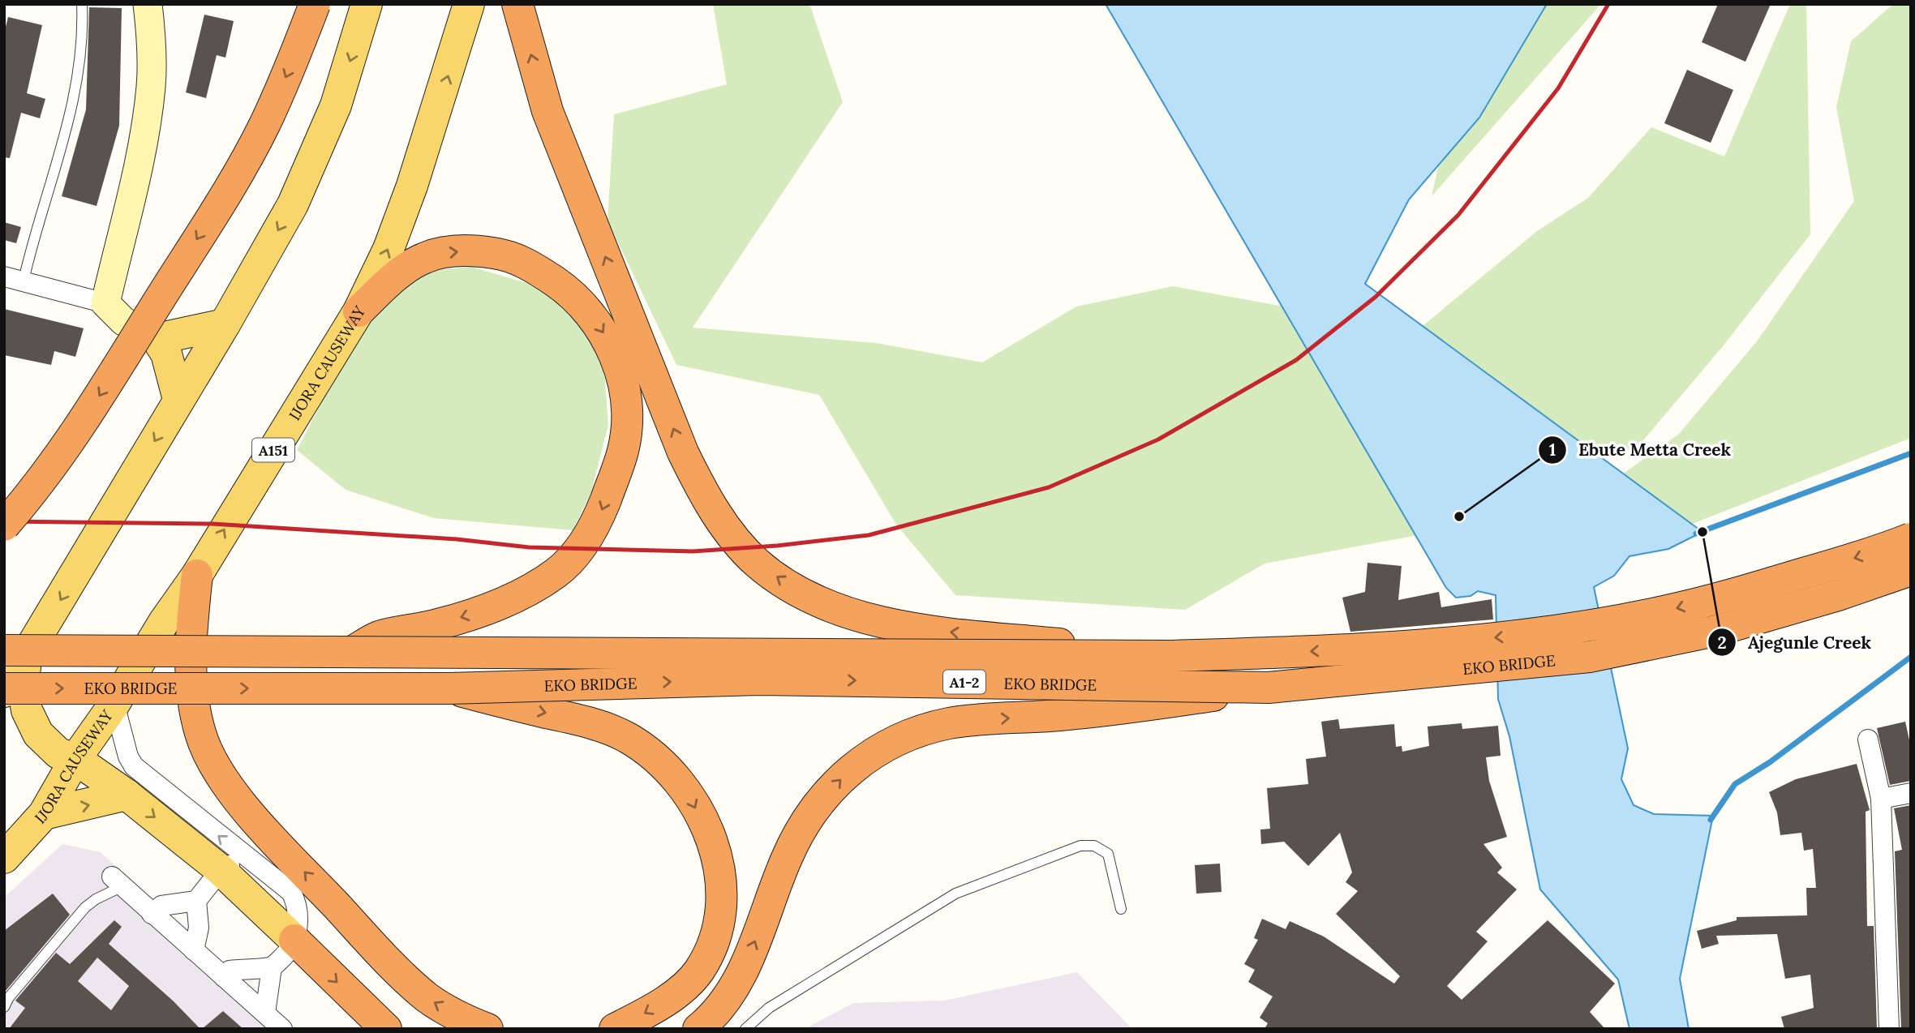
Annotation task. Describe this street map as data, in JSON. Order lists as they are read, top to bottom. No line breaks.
{"streets":{"highway":["EKO BRIDGE","A1-2"],"main road":["IJORA CAUSEWAY","A151"]},"places":["Ebute Metta Creek","Ajegunle Creek"]}
